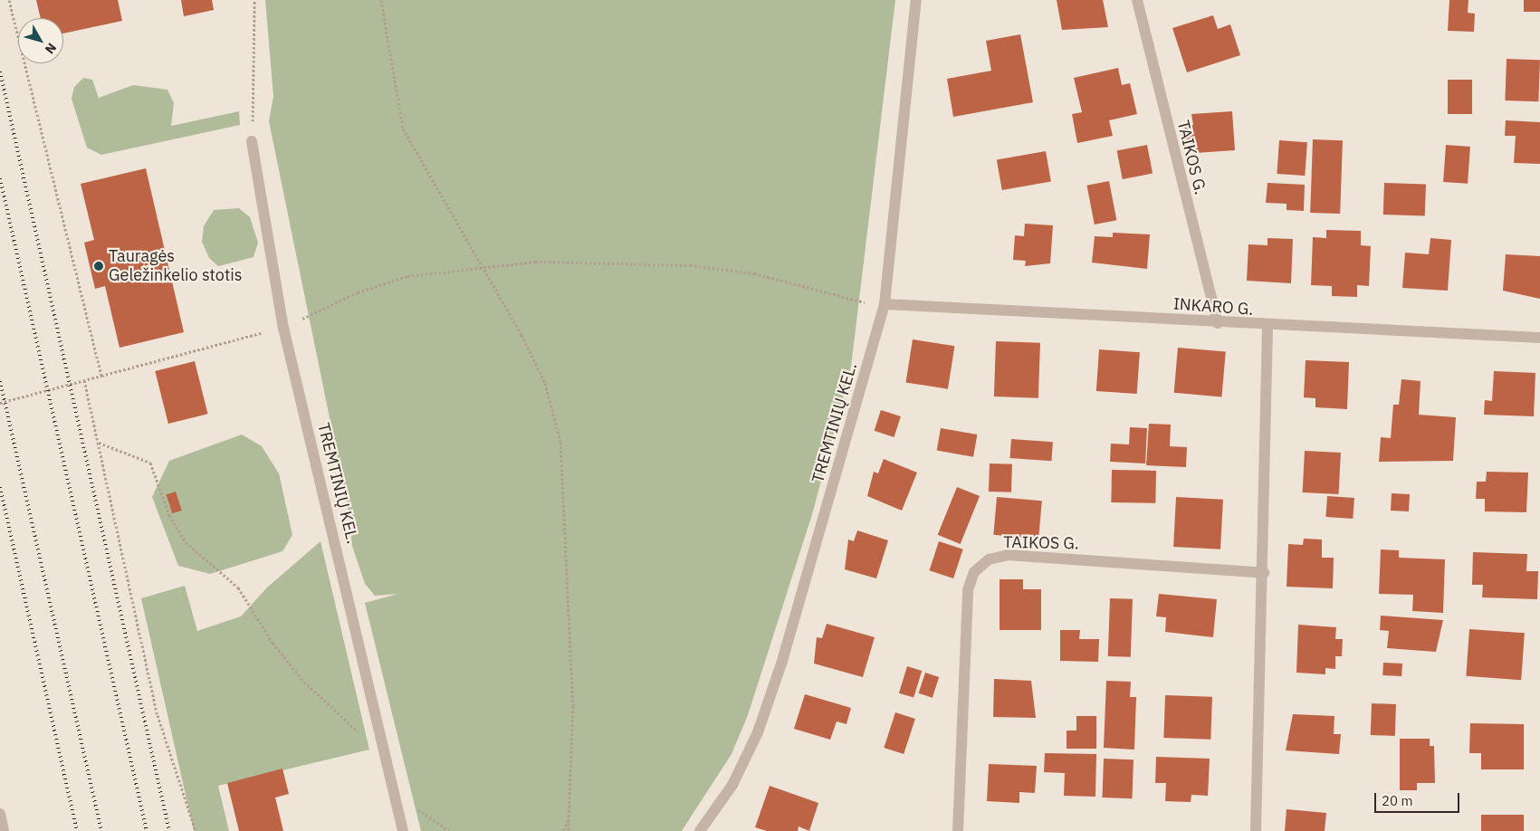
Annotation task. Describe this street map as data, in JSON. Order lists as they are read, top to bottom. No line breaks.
{"streets":{"street":["TAIKOS G.","INKARO G.","TREMTINIŲ KEL."]},"crossings":[["TAIKOS G.","INKARO G."],["INKARO G.","TREMTINIŲ KEL."]],"places":["Tauragės Geležinkelio stotis"],"scale_bar":"20 m","north":"bottom right"}
